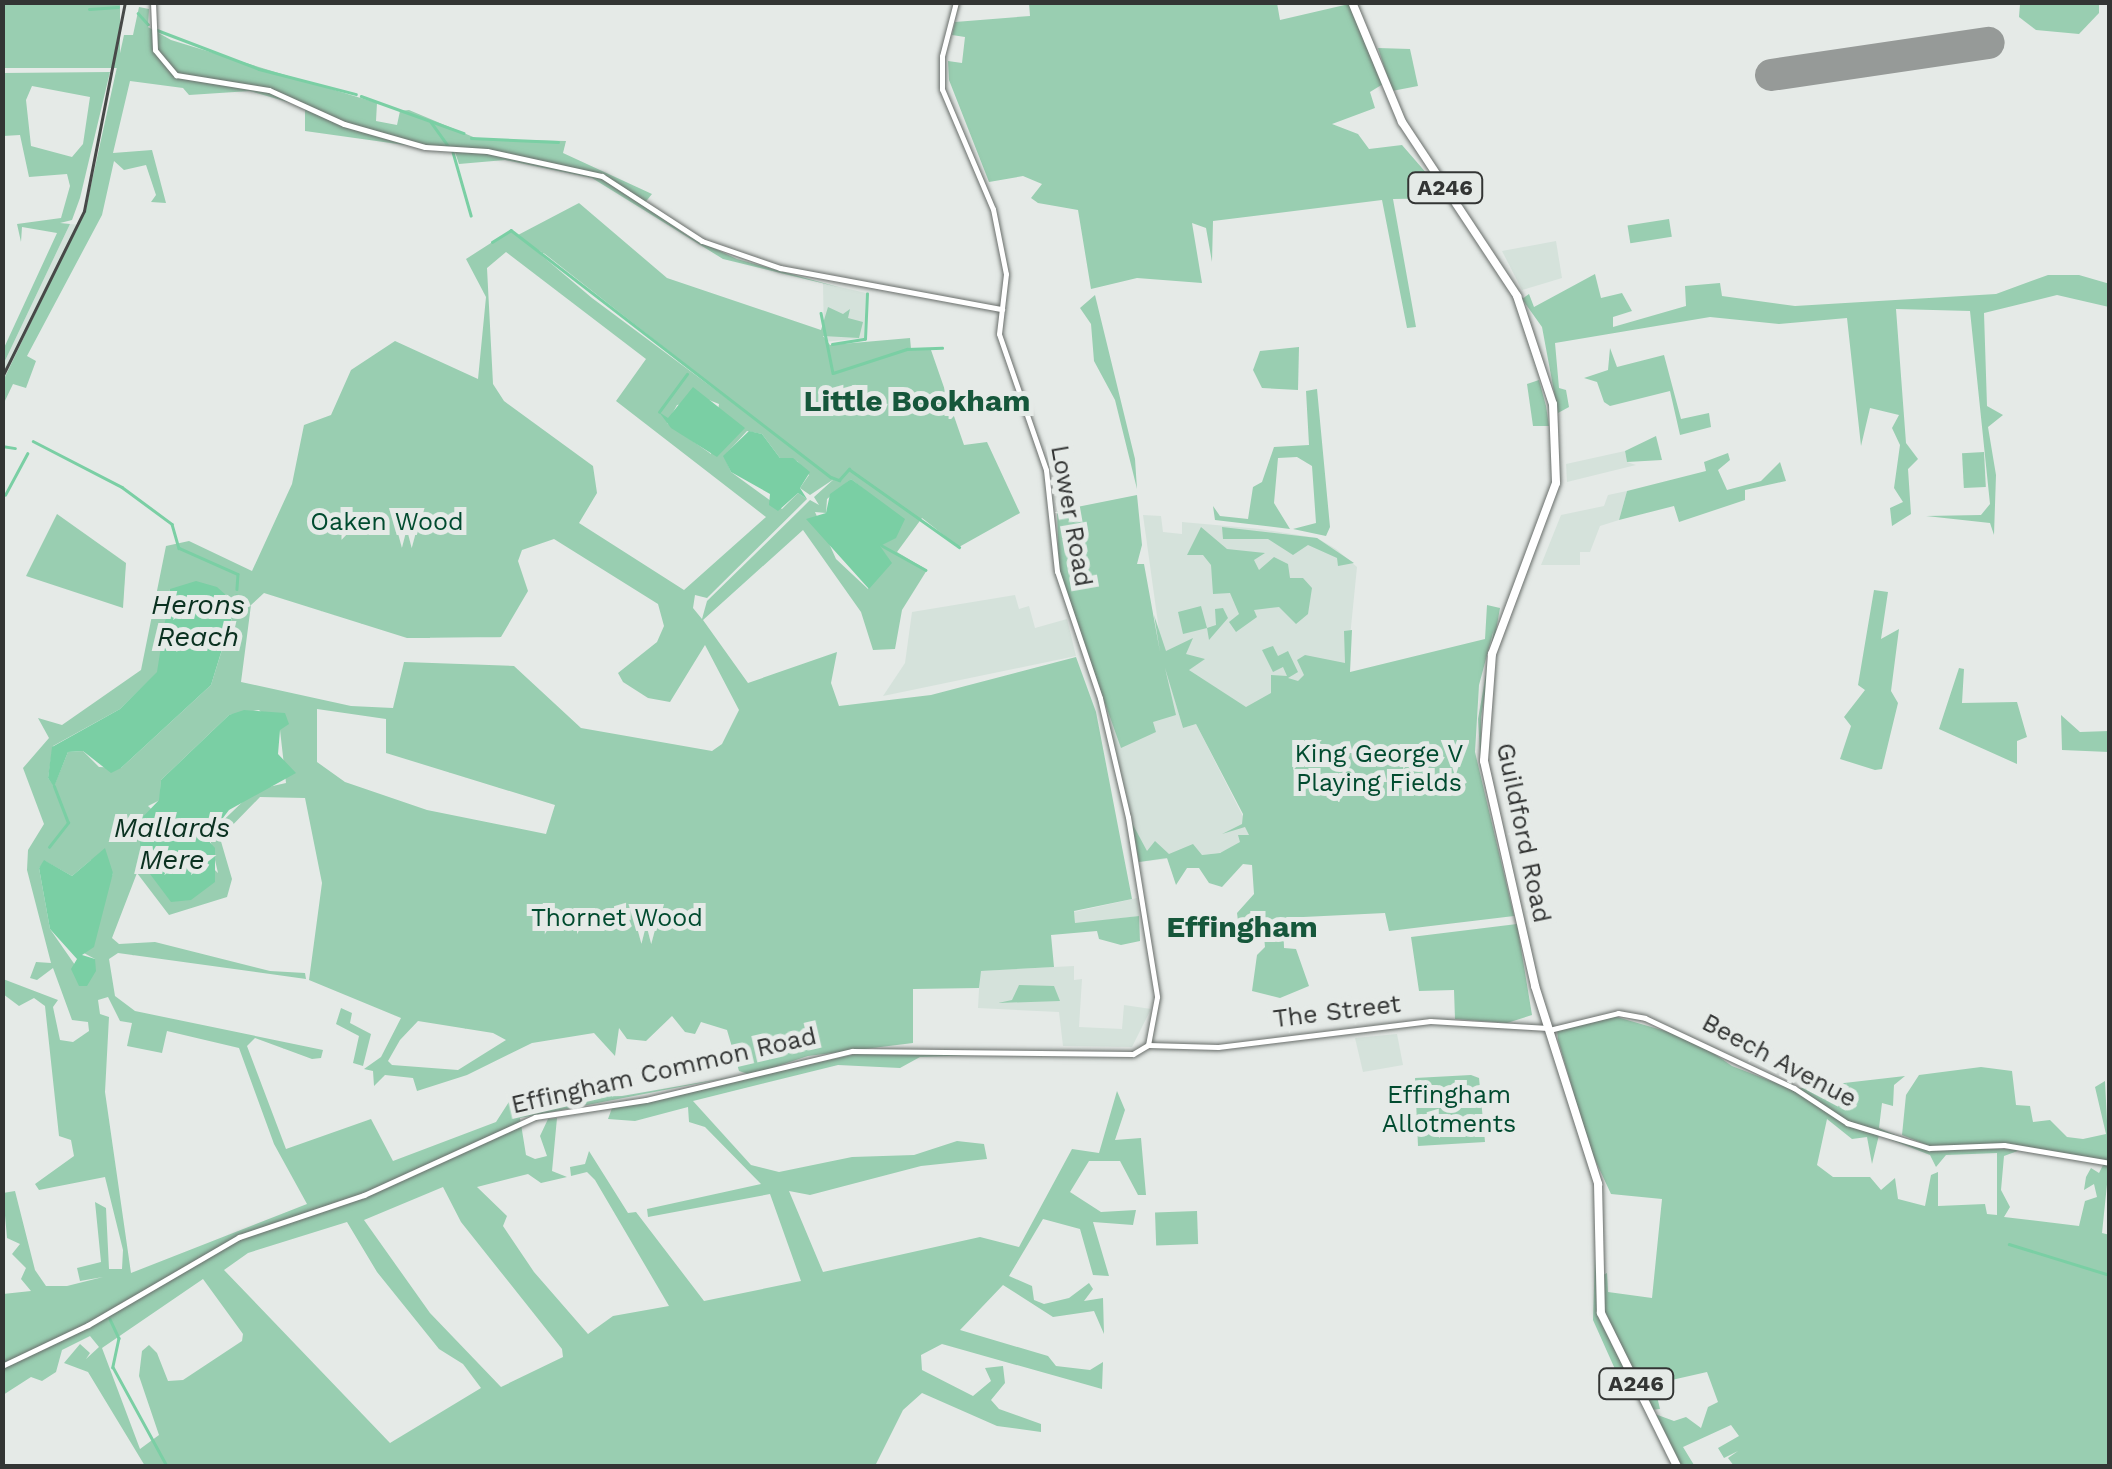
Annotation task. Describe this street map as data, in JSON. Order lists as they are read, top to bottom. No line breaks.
{"streets":{"main road":["A246","Guildford Road"],"street":["Lower Road","The Street","Beech Avenue","Effingham Common Road"]},"crossings":[["Lower Road","The Street"],["Lower Road","Effingham Common Road"],["Guildford Road","The Street"],["Guildford Road","Beech Avenue"],["The Street","Beech Avenue"],["The Street","Effingham Common Road"]],"districts":["Little Bookham","Effingham"],"water":["Herons Reach","Mallards Mere"],"parks":["Oaken Wood","King George V Playing Fields","Thornet Wood","Effingham Allotments"]}
